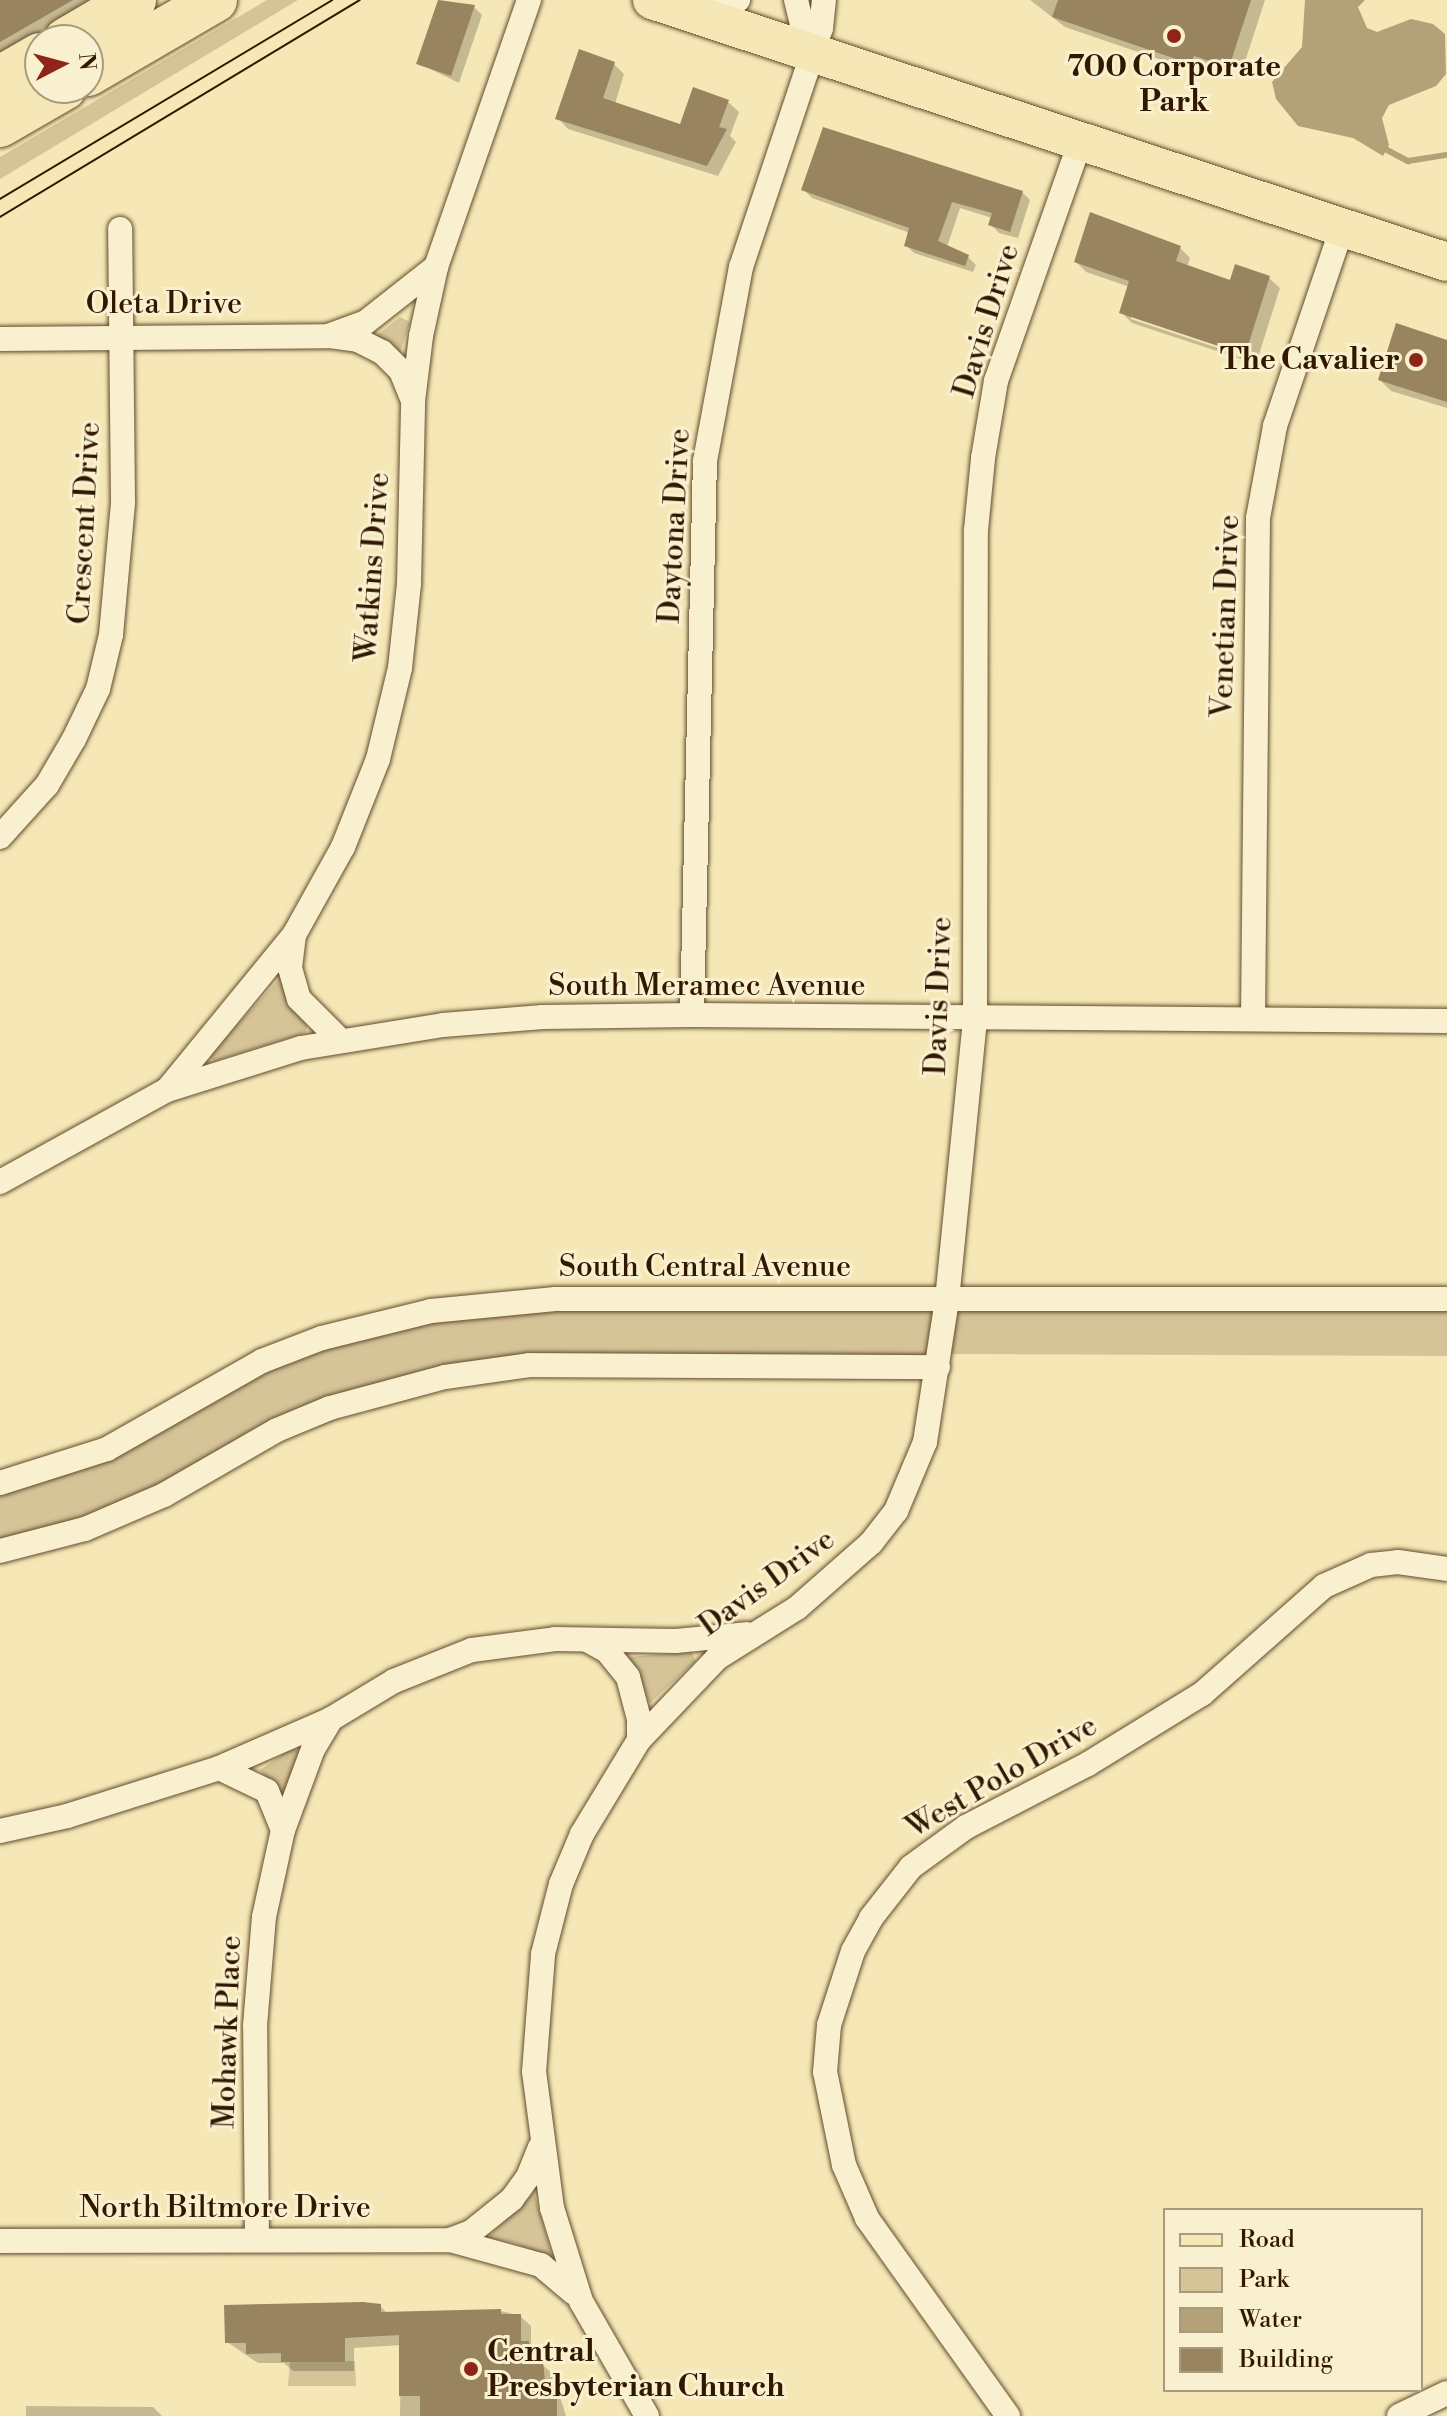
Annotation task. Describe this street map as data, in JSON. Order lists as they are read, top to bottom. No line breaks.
{"streets":{"street":["Oleta Drive","Davis Drive","Crescent Drive","Daytona Drive","Watkins Drive","Venetian Drive","South Meramec Avenue","South Central Avenue","West Polo Drive","Mohawk Place","North Biltmore Drive"]},"crossings":[["Oleta Drive","Crescent Drive"],["Oleta Drive","Watkins Drive"],["Davis Drive","South Meramec Avenue"],["Davis Drive","South Central Avenue"],["Davis Drive","North Biltmore Drive"],["Daytona Drive","South Meramec Avenue"],["Watkins Drive","South Meramec Avenue"],["Venetian Drive","South Meramec Avenue"],["Mohawk Place","North Biltmore Drive"]],"places":["700 Corporate Park","The Cavalier","Central Presbyterian Church"],"legend":["Road","Park","Water","Building"],"north":"right"}
